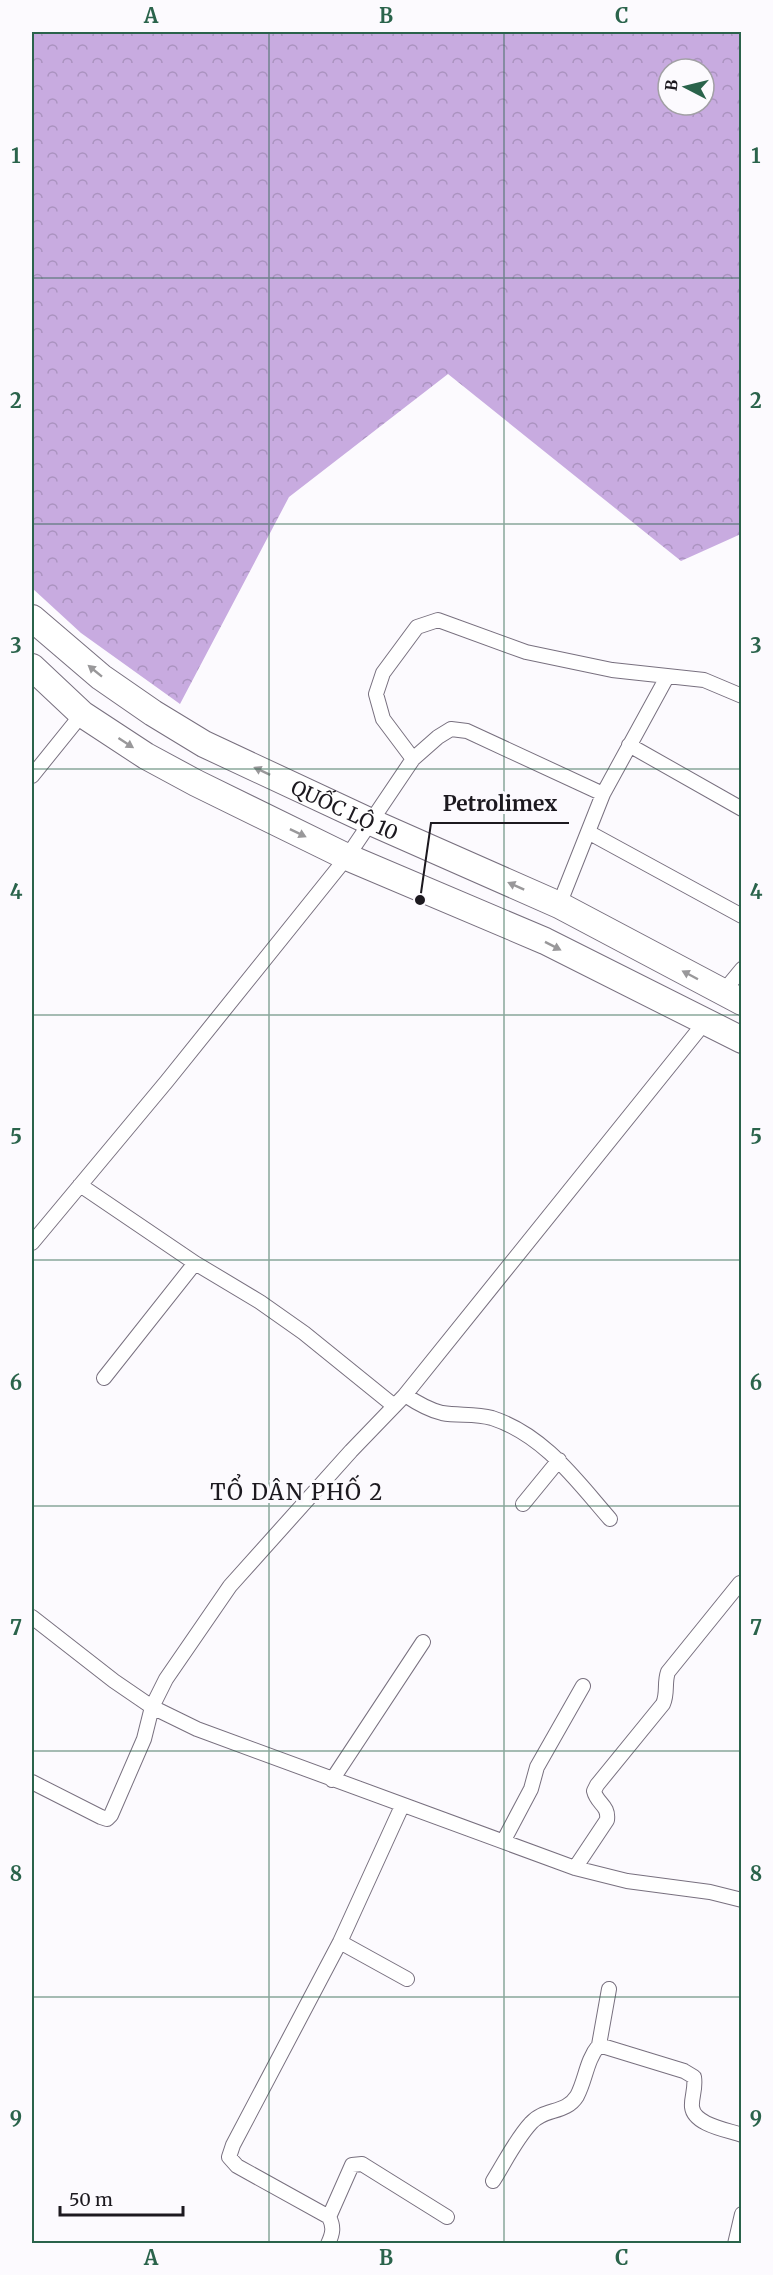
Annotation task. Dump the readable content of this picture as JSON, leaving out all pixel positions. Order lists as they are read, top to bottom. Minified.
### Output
{"streets":{"highway":["QUỐC LỘ 10"]},"districts":["TỔ DÂN PHỐ 2"],"places":["Petrolimex"],"scale_bar":"50 m","north":"left","grid":{"columns":["A","B","C"],"rows":["1","2","3","4","5","6","7","8","9"]}}
